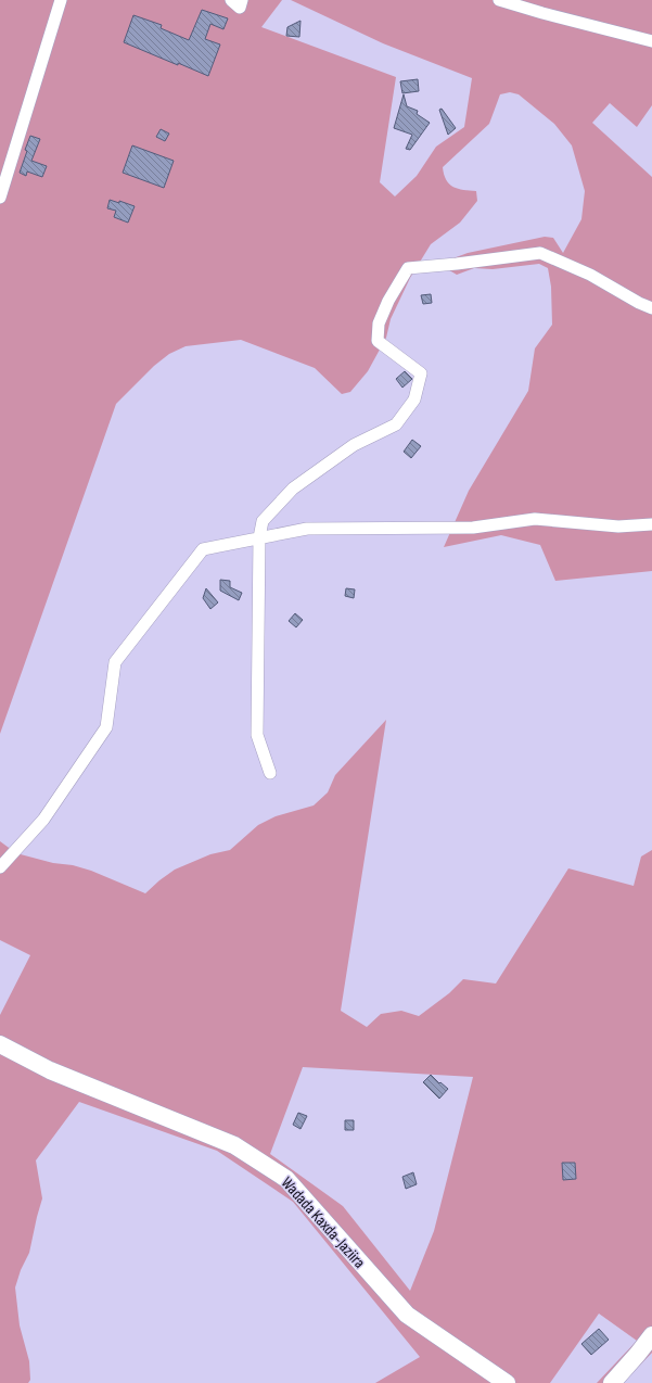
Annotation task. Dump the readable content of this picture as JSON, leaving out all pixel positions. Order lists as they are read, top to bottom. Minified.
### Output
{"streets":{"street":["Wadada Kaxda-Jaziira"]}}
